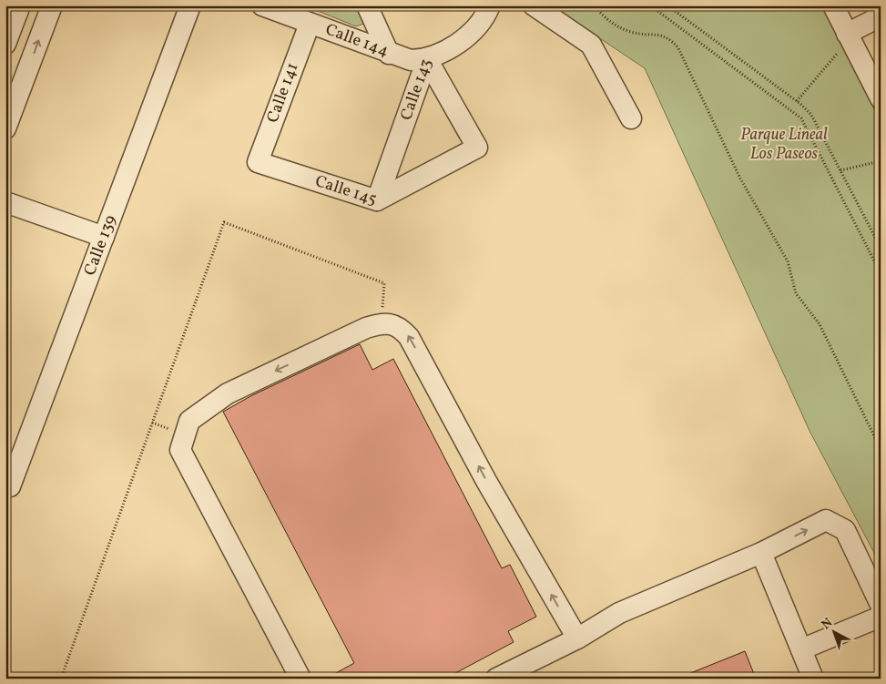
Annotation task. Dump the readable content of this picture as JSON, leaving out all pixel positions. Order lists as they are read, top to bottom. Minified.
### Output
{"streets":{"street":["Calle 144","Calle 143","Calle 141","Calle 145","Calle 139"]},"crossings":[["Calle 144","Calle 143"],["Calle 144","Calle 141"],["Calle 144","Calle 145"],["Calle 143","Calle 145"],["Calle 141","Calle 145"]],"parks":["Parque Lineal Los Paseos"],"north":"top left"}
